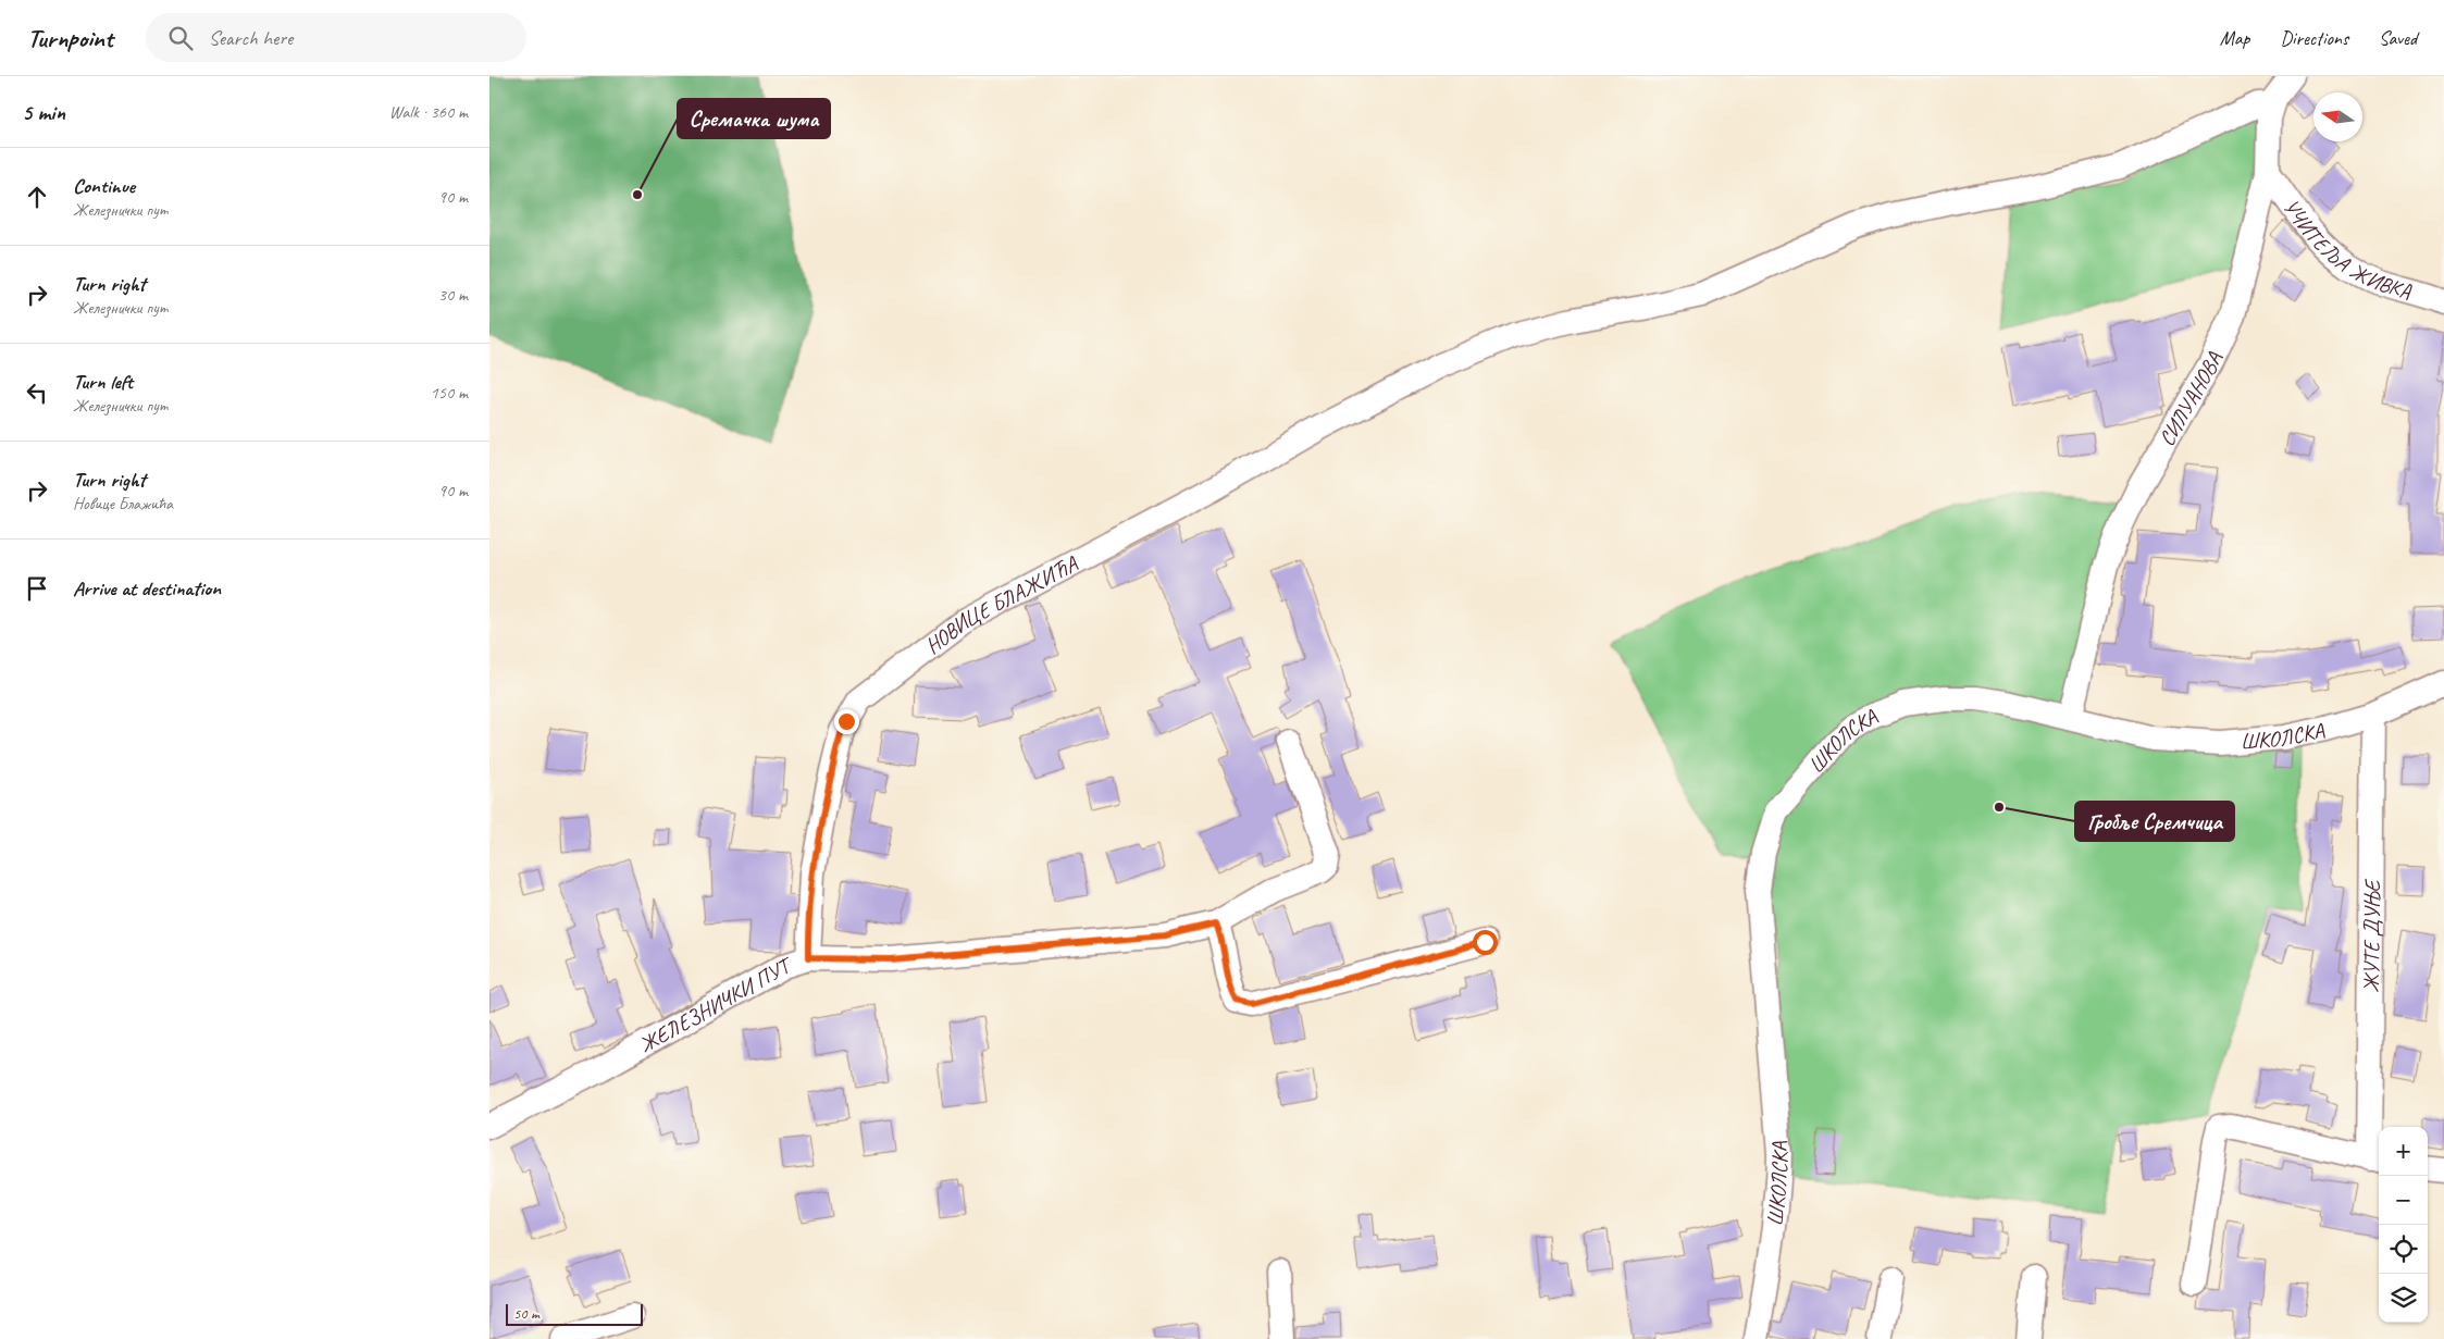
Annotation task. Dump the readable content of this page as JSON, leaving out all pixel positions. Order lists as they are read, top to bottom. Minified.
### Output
{"streets":{"street":["УЧИТЕЉА ЖИВКА","СИЛУАНОВА","НОВИЦЕ БЛАЖИЋА","ШКОЛСКА","ЖУТЕ ДУЊЕ","ЖЕЛЕЗНИЧКИ ПУТ"]},"crossings":[["УЧИТЕЉА ЖИВКА","СИЛУАНОВА"],["СИЛУАНОВА","НОВИЦЕ БЛАЖИЋА"],["СИЛУАНОВА","ШКОЛСКА"],["НОВИЦЕ БЛАЖИЋА","ЖЕЛЕЗНИЧКИ ПУТ"],["ШКОЛСКА","ЖУТЕ ДУЊЕ"]],"places":["Сремачка шума","Гробље Сремчица"],"scale_bar":"50 m","north":"left","page":{"header":"Turnpoint","search":"Search here","nav":["Map","Directions","Saved"],"heading":["5 min","Walk · 360 m"],"list":[["Continue","Железнички пут","90 m"],["Turn right","Железнички пут","30 m"],["Turn left","Железнички пут","150 m"],["Turn right","Новице Блажића","90 m"],"Arrive at destination"],"map_buttons":["+","−"],"scale":"50 m"}}
